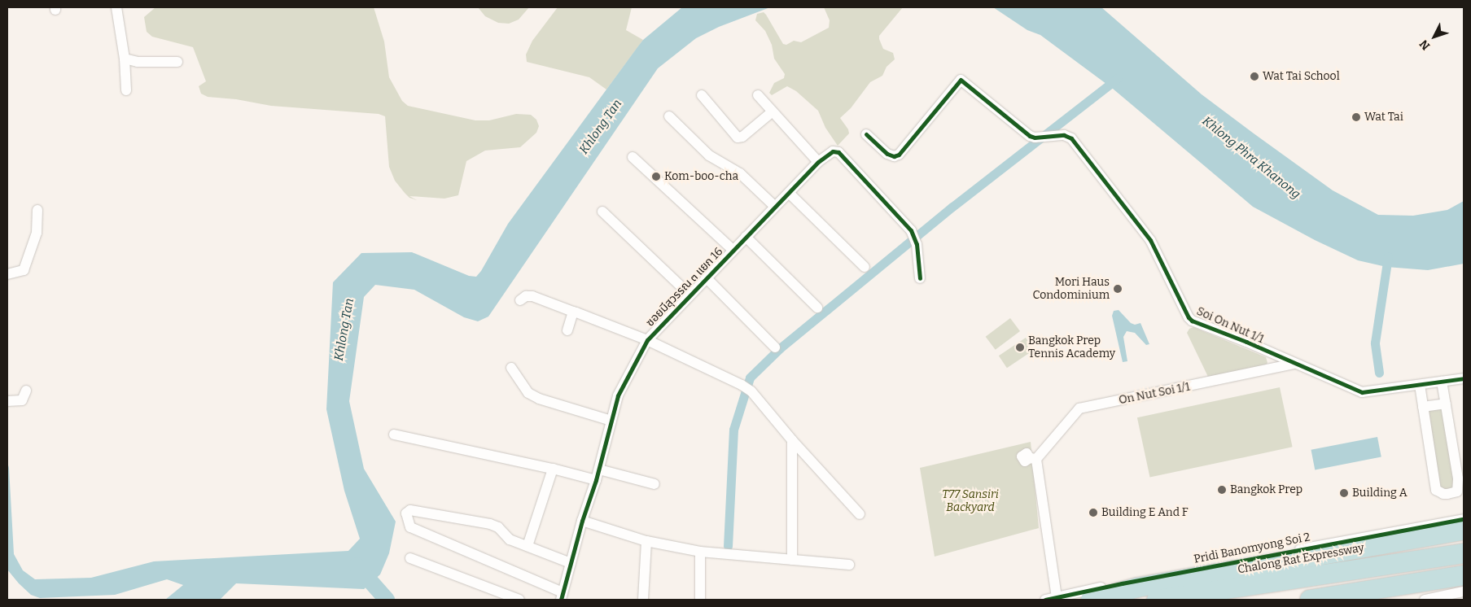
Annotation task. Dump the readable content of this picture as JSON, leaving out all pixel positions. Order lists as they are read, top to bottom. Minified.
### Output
{"streets":{"highway":["Chalong Rat Expressway"],"street":["ซอยมีสุวรรณ ๓ แยก 16","Soi On Nut 1/1","On Nut Soi 1/1","Pridi Banomyong Soi 2"]},"crossings":[["Soi On Nut 1/1","On Nut Soi 1/1"],["On Nut Soi 1/1","Pridi Banomyong Soi 2"]],"water":["Khlong Tan","Khlong Phra Khanong"],"parks":["T77 Sansiri Backyard"],"places":["Wat Tai School","Wat Tai","Kom-boo-cha","Mori Haus Condominium","Bangkok Prep Tennis Academy","Bangkok Prep","Building A","Building E And F"],"north":"bottom left"}
